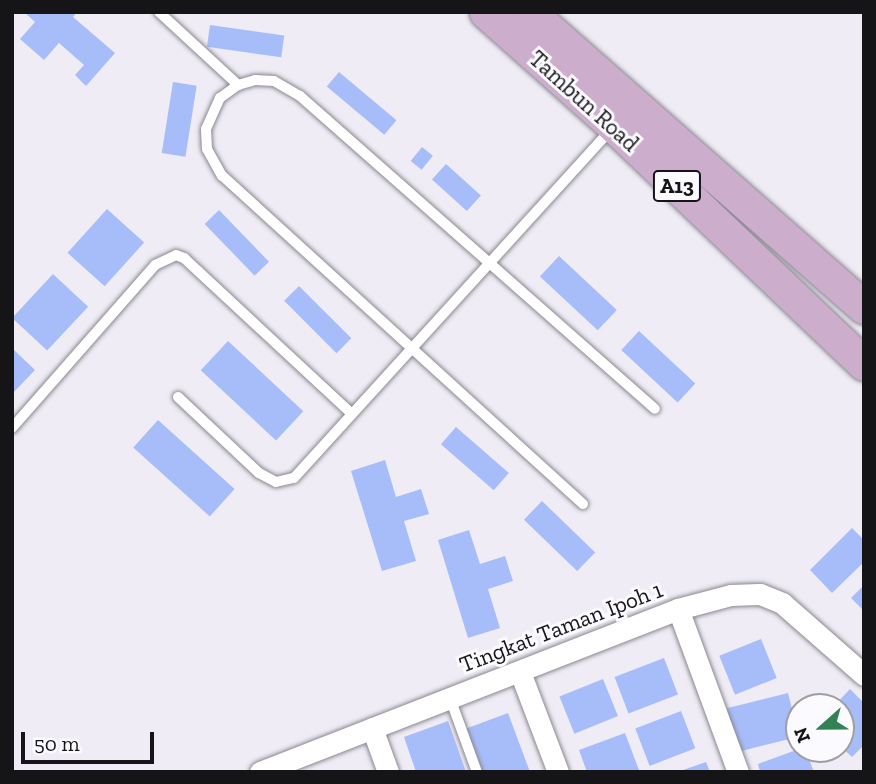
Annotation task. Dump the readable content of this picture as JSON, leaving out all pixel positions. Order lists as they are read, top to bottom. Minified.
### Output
{"streets":{"main road":["Tambun Road","A13"],"street":["Tingkat Taman Ipoh 1"]},"scale_bar":"50 m","north":"left"}
